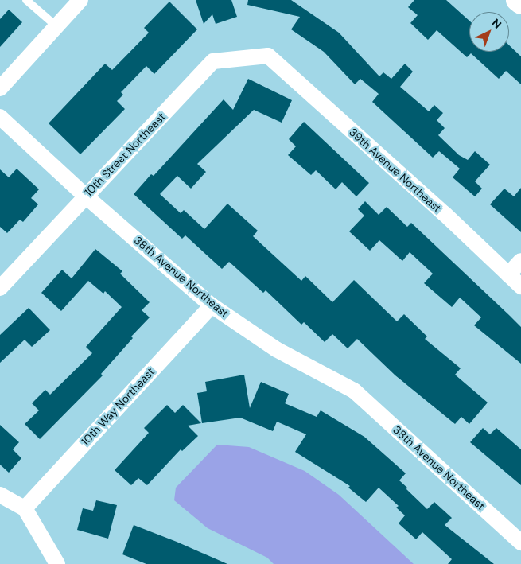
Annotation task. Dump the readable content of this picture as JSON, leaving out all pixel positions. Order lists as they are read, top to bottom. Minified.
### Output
{"streets":{"street":["10th Street Northeast","39th Avenue Northeast","38th Avenue Northeast","10th Way Northeast"]},"crossings":[["10th Street Northeast","39th Avenue Northeast"],["10th Street Northeast","38th Avenue Northeast"],["38th Avenue Northeast","10th Way Northeast"]],"north":"top right"}
